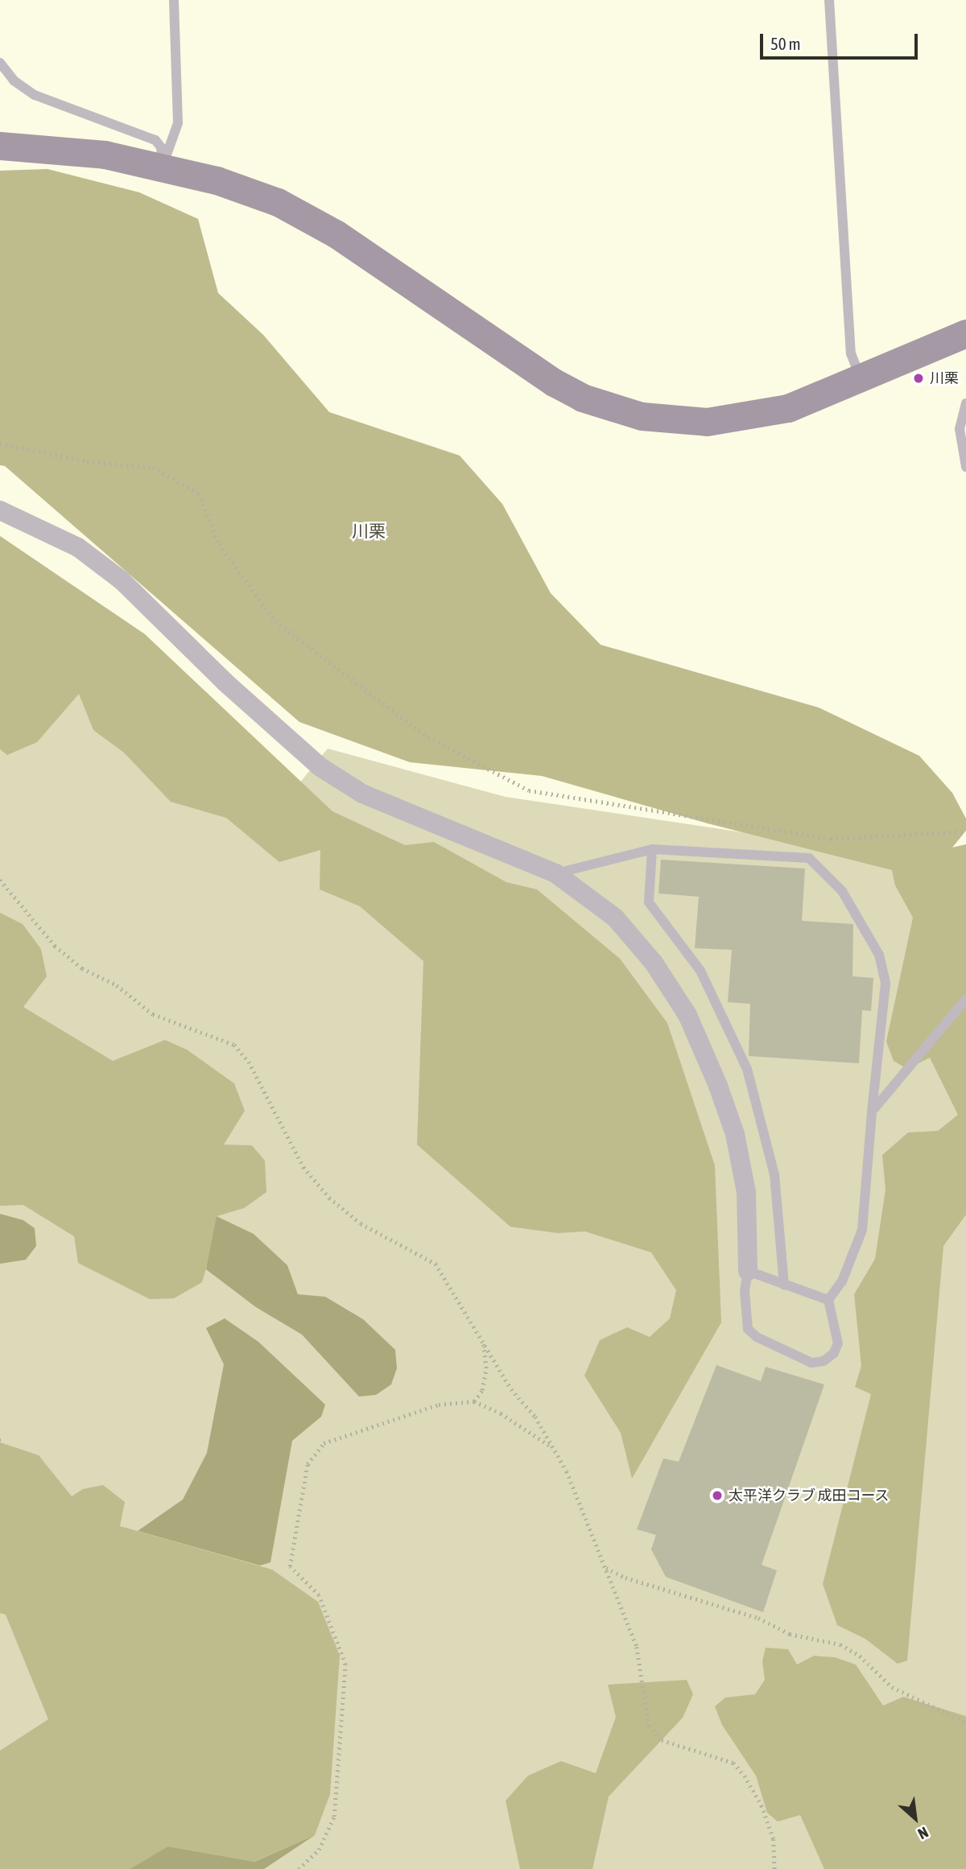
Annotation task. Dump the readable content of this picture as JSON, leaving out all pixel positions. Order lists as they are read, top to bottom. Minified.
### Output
{"districts":["川栗"],"places":["川栗","太平洋クラブ 成田コース"],"scale_bar":"50 m","north":"bottom right"}
